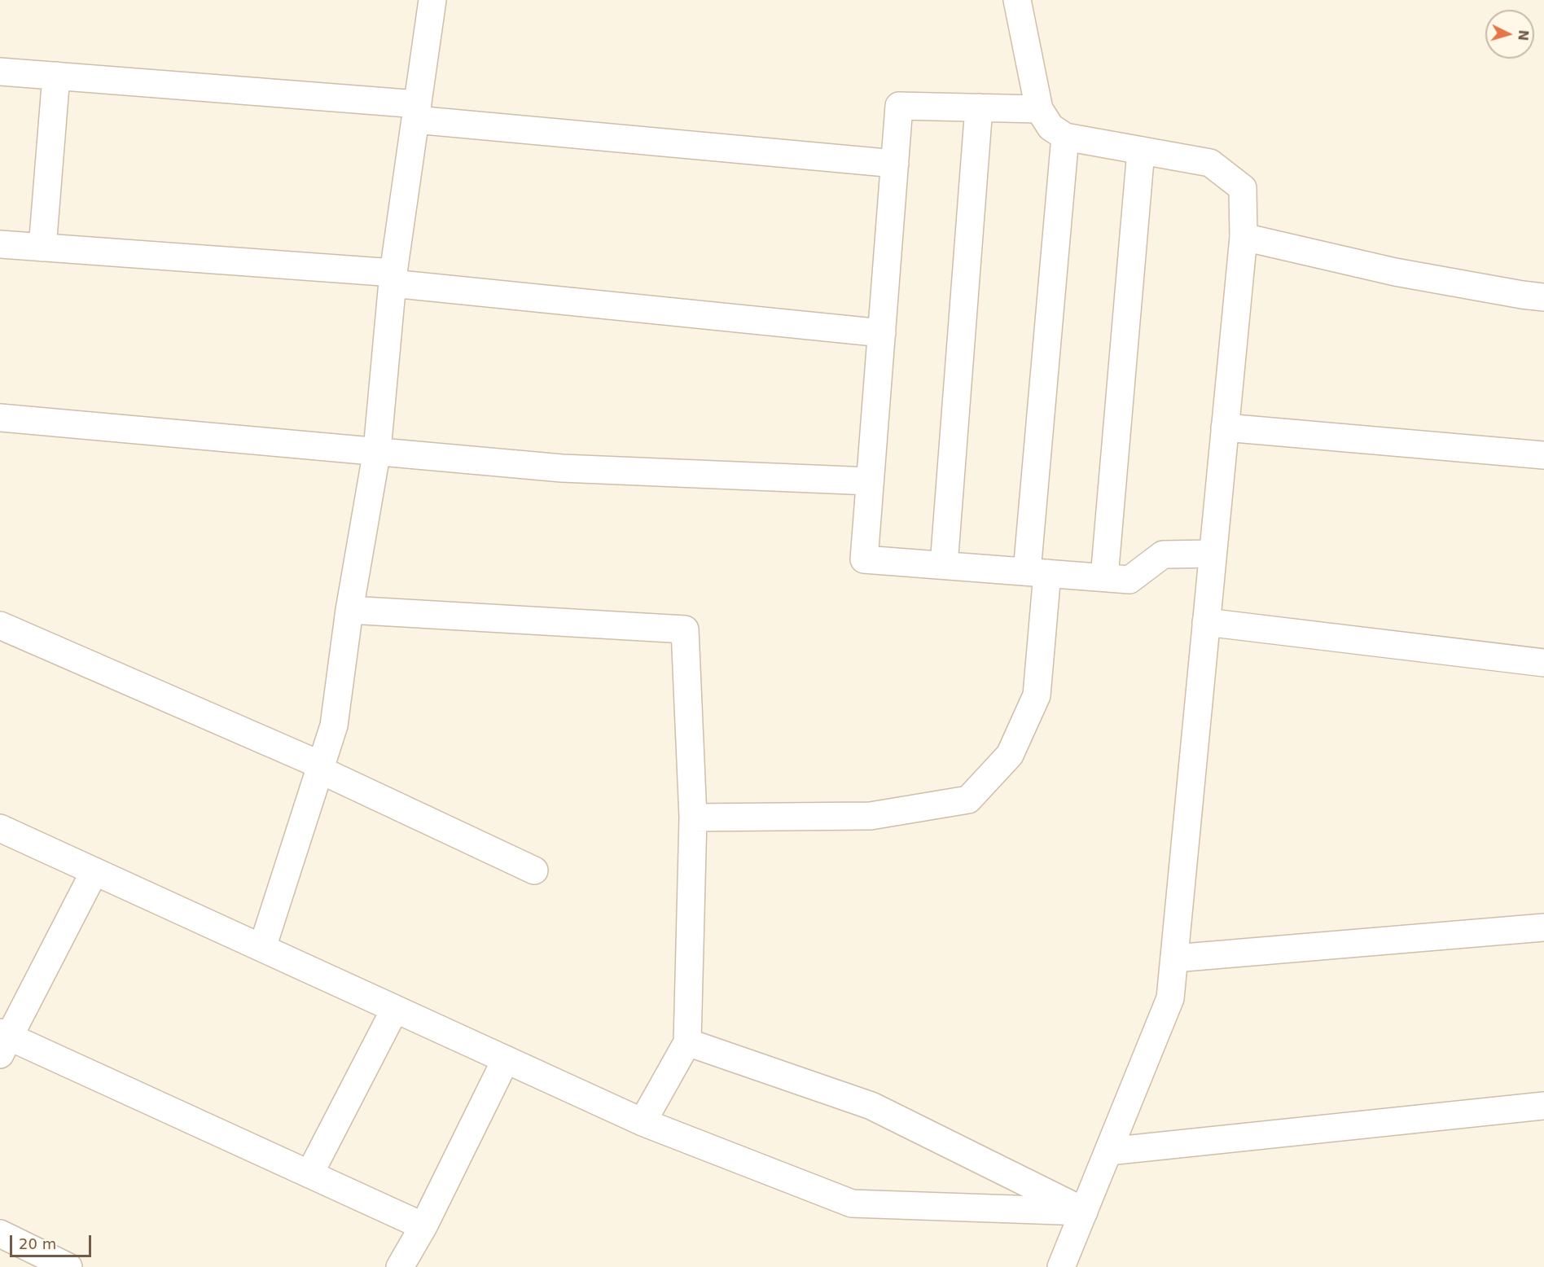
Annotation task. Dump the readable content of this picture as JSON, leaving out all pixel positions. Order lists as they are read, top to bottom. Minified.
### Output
{"scale_bar":"20 m","north":"right"}
